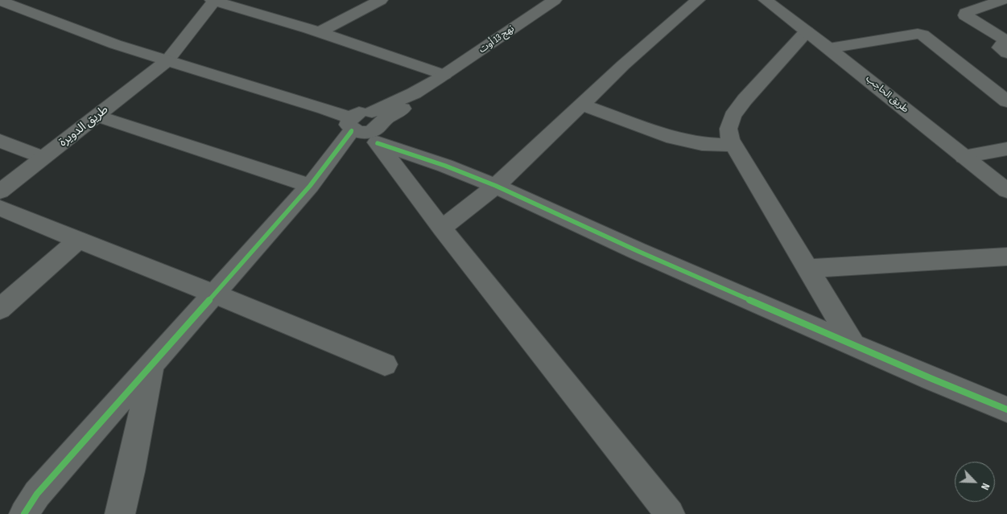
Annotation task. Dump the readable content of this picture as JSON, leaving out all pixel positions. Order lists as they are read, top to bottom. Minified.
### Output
{"streets":{"street":["نهج 13 أوت","طريق الحاجب","طريق الدويرة"]},"north":"bottom right"}
